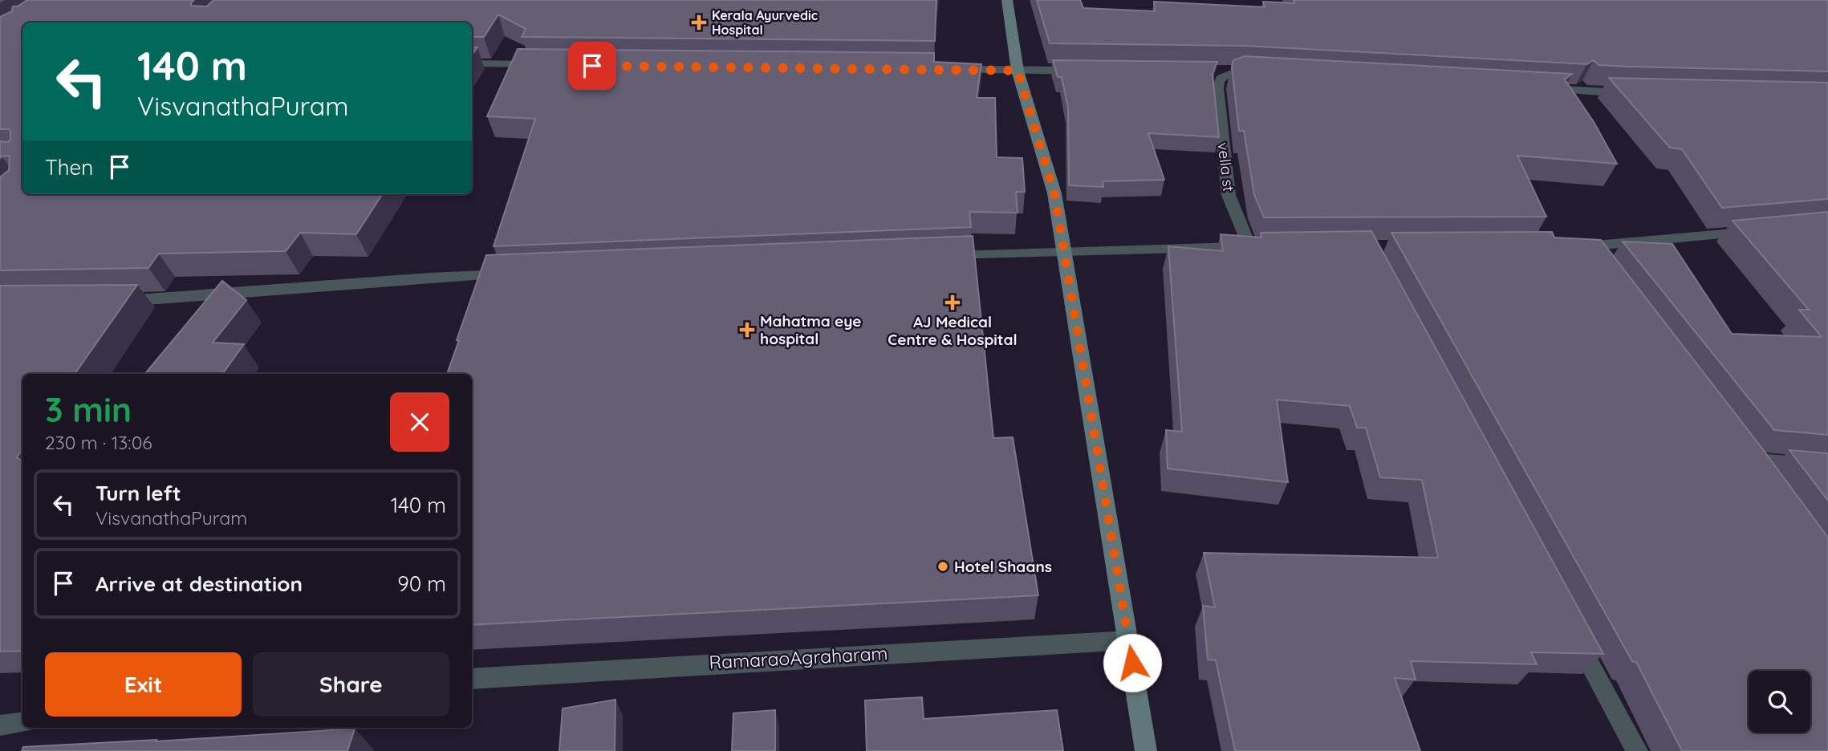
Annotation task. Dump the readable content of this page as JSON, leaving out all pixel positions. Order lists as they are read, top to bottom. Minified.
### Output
{"streets":{"street":["vella st","RamaraoAgraharam"]},"places":{"health":["Kerala Ayurvedic Hospital","AJ Medical Centre & Hospital","Mahatma eye hospital"],"other":["Hotel Shaans"]},"page":{"turn":["140 m","VisvanathaPuram"],"then":"Then","heading":["3 min","230 m · 13:06"],"list":[{"name":"Turn left","note":"VisvanathaPuram","value":"140 m"},{"name":"Arrive at destination","value":"90 m"}],"buttons":["Exit","Share"]}}
